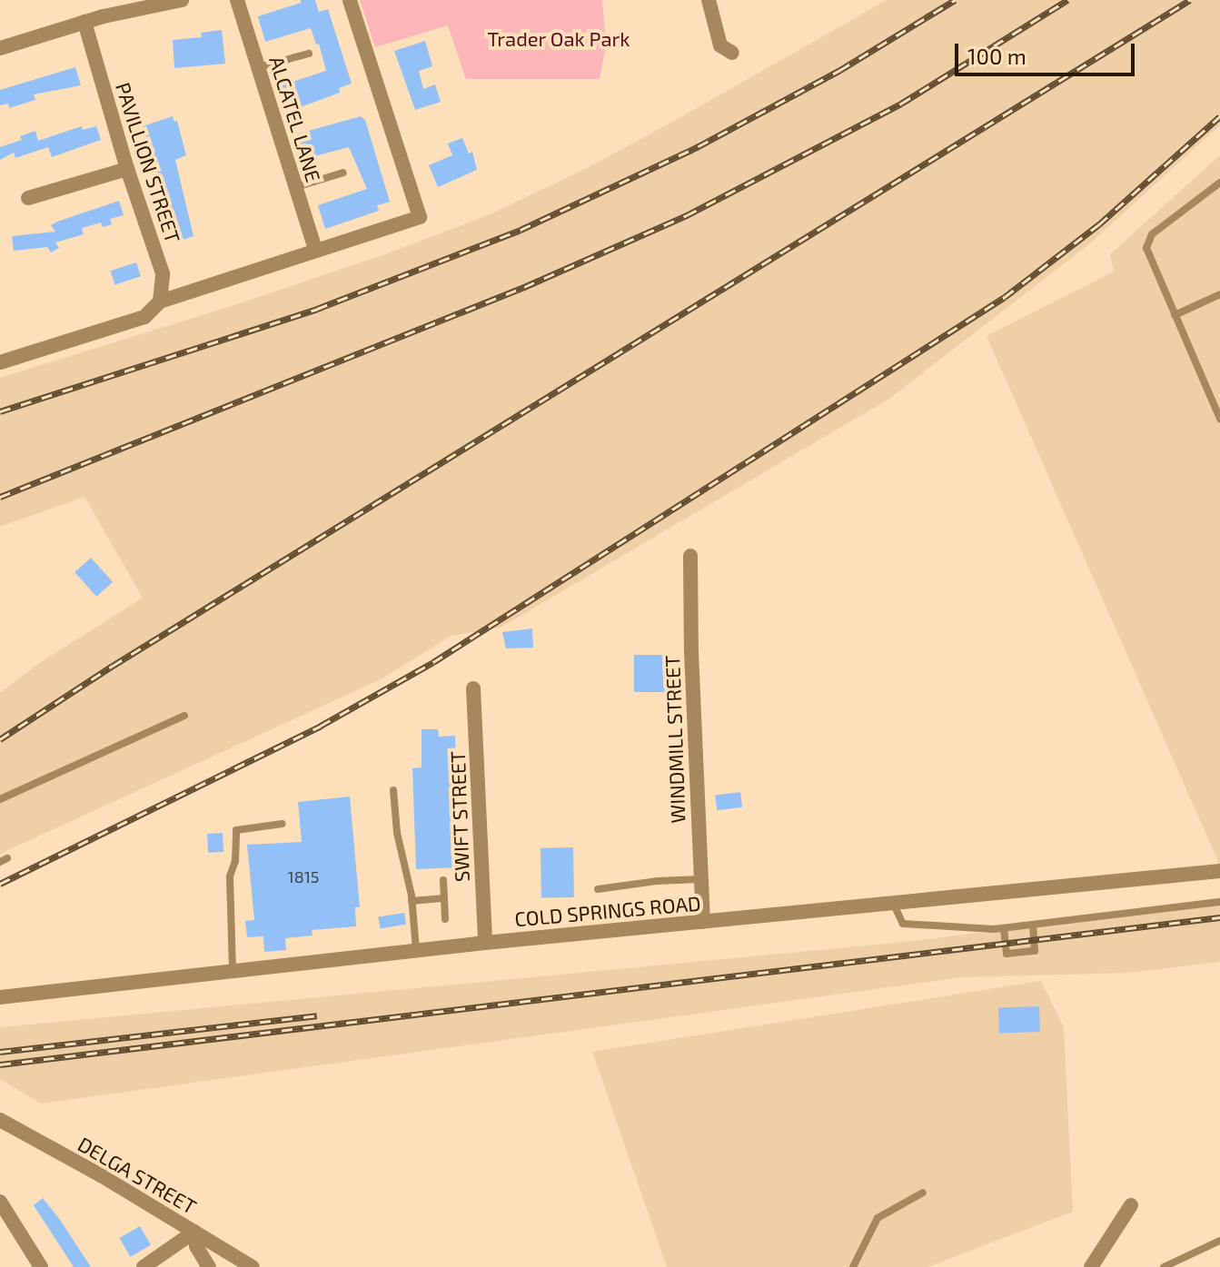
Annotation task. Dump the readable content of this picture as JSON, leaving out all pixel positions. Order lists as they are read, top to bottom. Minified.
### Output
{"streets":{"street":["ALCATEL LANE","PAVILLION STREET","WINDMILL STREET","SWIFT STREET","COLD SPRINGS ROAD","DELGA STREET"]},"crossings":[["WINDMILL STREET","COLD SPRINGS ROAD"],["SWIFT STREET","COLD SPRINGS ROAD"]],"parks":["Trader Oak Park"],"house_numbers":["1815"],"scale_bar":"100 m"}
